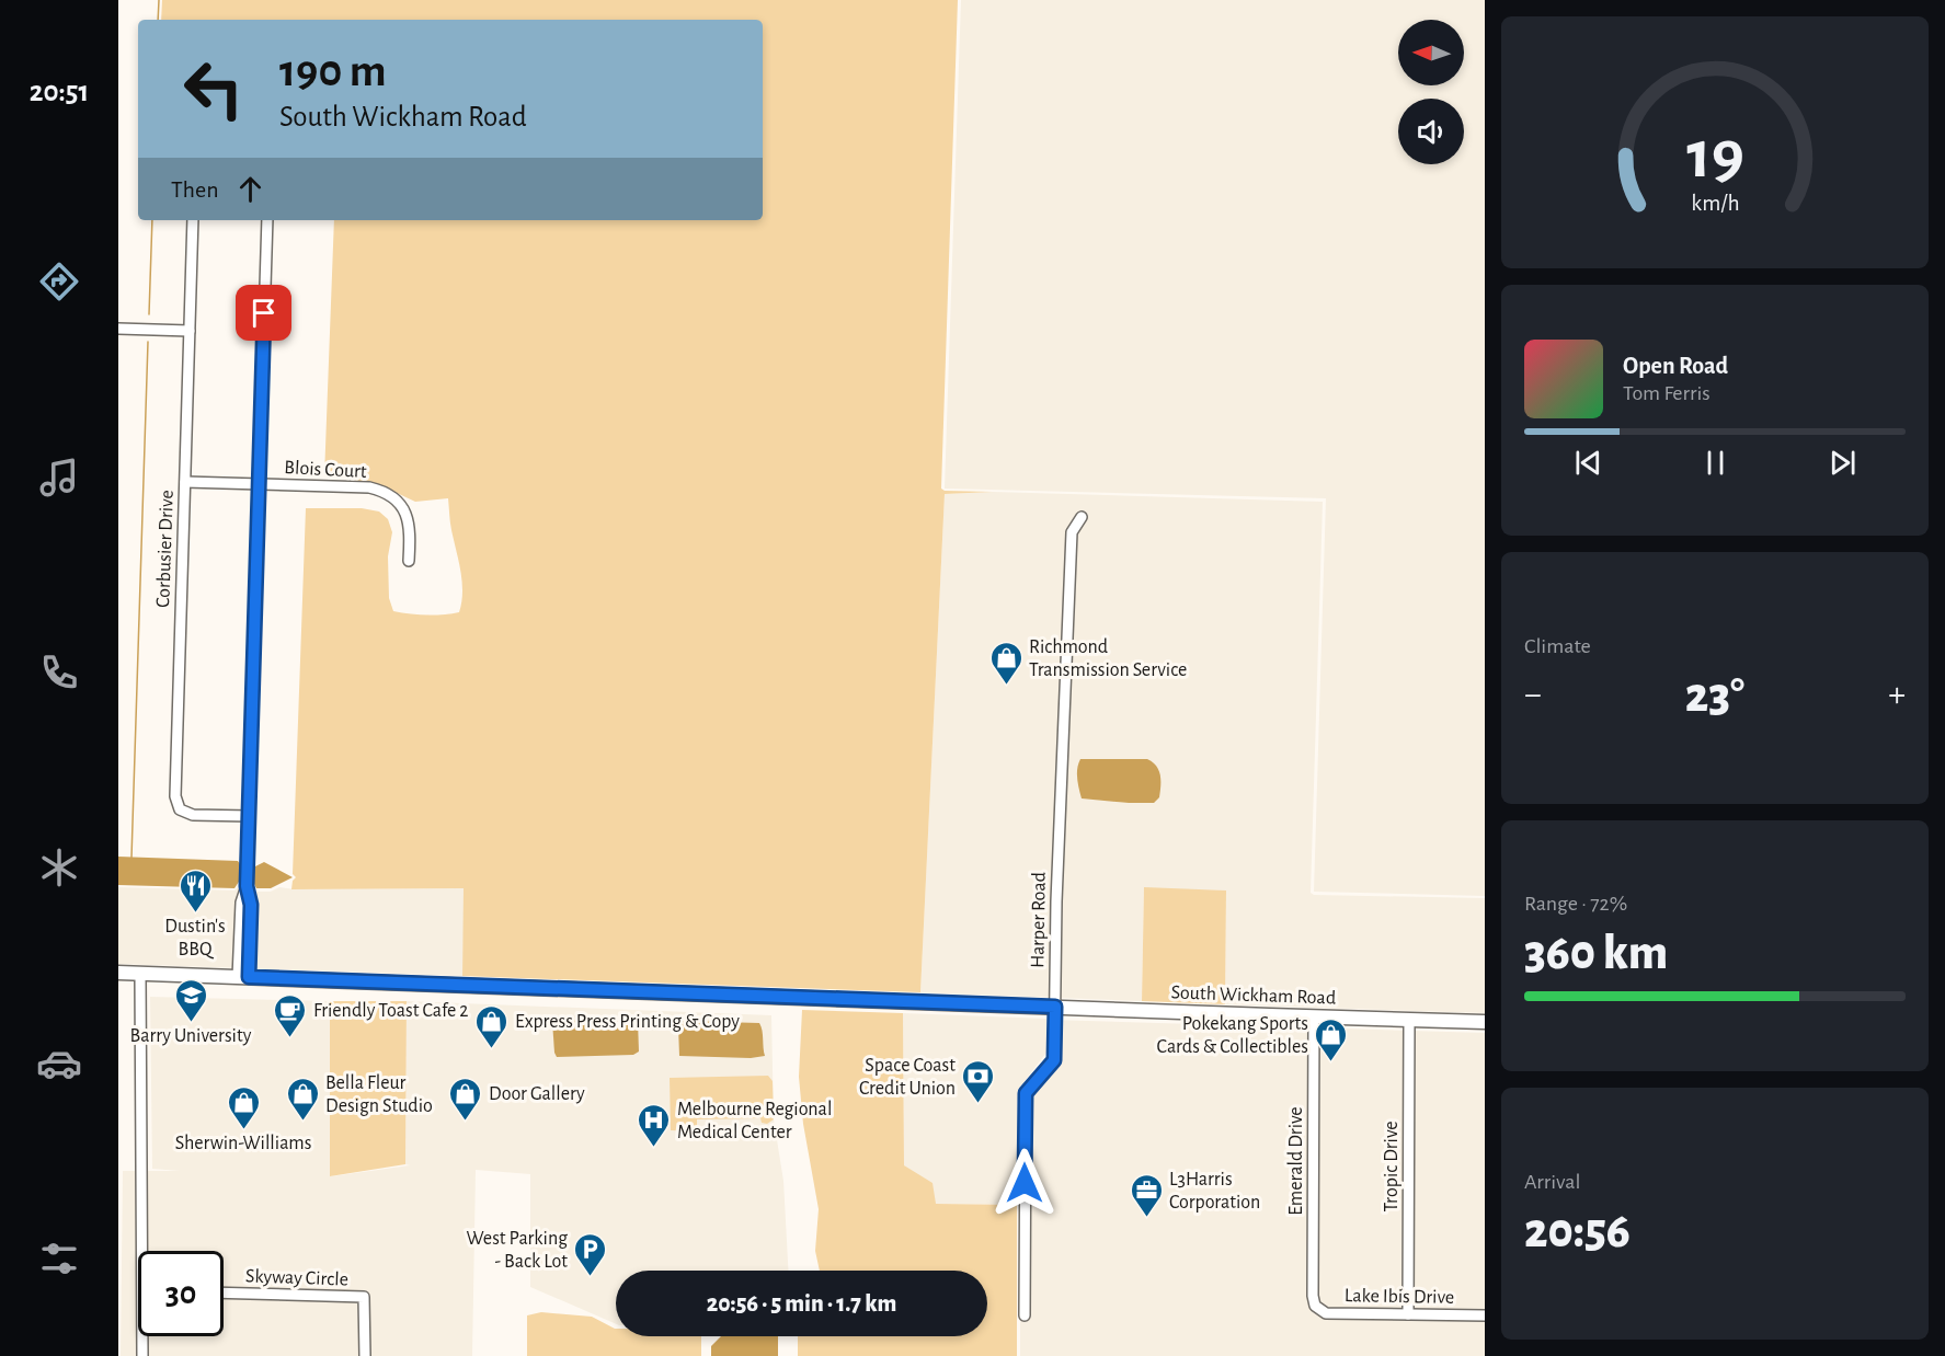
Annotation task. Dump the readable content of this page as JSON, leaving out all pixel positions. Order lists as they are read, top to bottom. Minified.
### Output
{"streets":{"main road":["South Wickham Road"],"street":["Blois Court","Corbusier Drive","Harper Road","Emerald Drive","Tropic Drive","Skyway Circle","Lake Ibis Drive"]},"crossings":[["Blois Court","Corbusier Drive"],["Harper Road","South Wickham Road"],["South Wickham Road","Emerald Drive"],["South Wickham Road","Tropic Drive"],["Emerald Drive","Lake Ibis Drive"],["Tropic Drive","Lake Ibis Drive"]],"places":{"shop":["Richmond Transmission Service","Express Press Printing & Copy","Pokekang Sports Cards & Collectibles","Bella Fleur Design Studio","Door Gallery","Sherwin-Williams"],"restaurant":["Dustin's BBQ"],"school or university":["Barry University"],"cafe":["Friendly Toast Cafe 2"],"bank":["Space Coast Credit Union"],"hospital":["Melbourne Regional Medical Center"],"office":["L3Harris Corporation"],"parking":["West Parking - Back Lot"]},"north":"left","page":{"tabs":"20:51","turn":["190 m","South Wickham Road"],"then":"Then","song":["Open Road","Tom Ferris"],"tile":["Climate",["Range · 72%","360 km"],["Arrival","20:56"]],"heat":["−","23°","+"],"limit":"30","trip":"20:56 · 5 min · 1.7 km","gauge":["19","km/h"]}}
